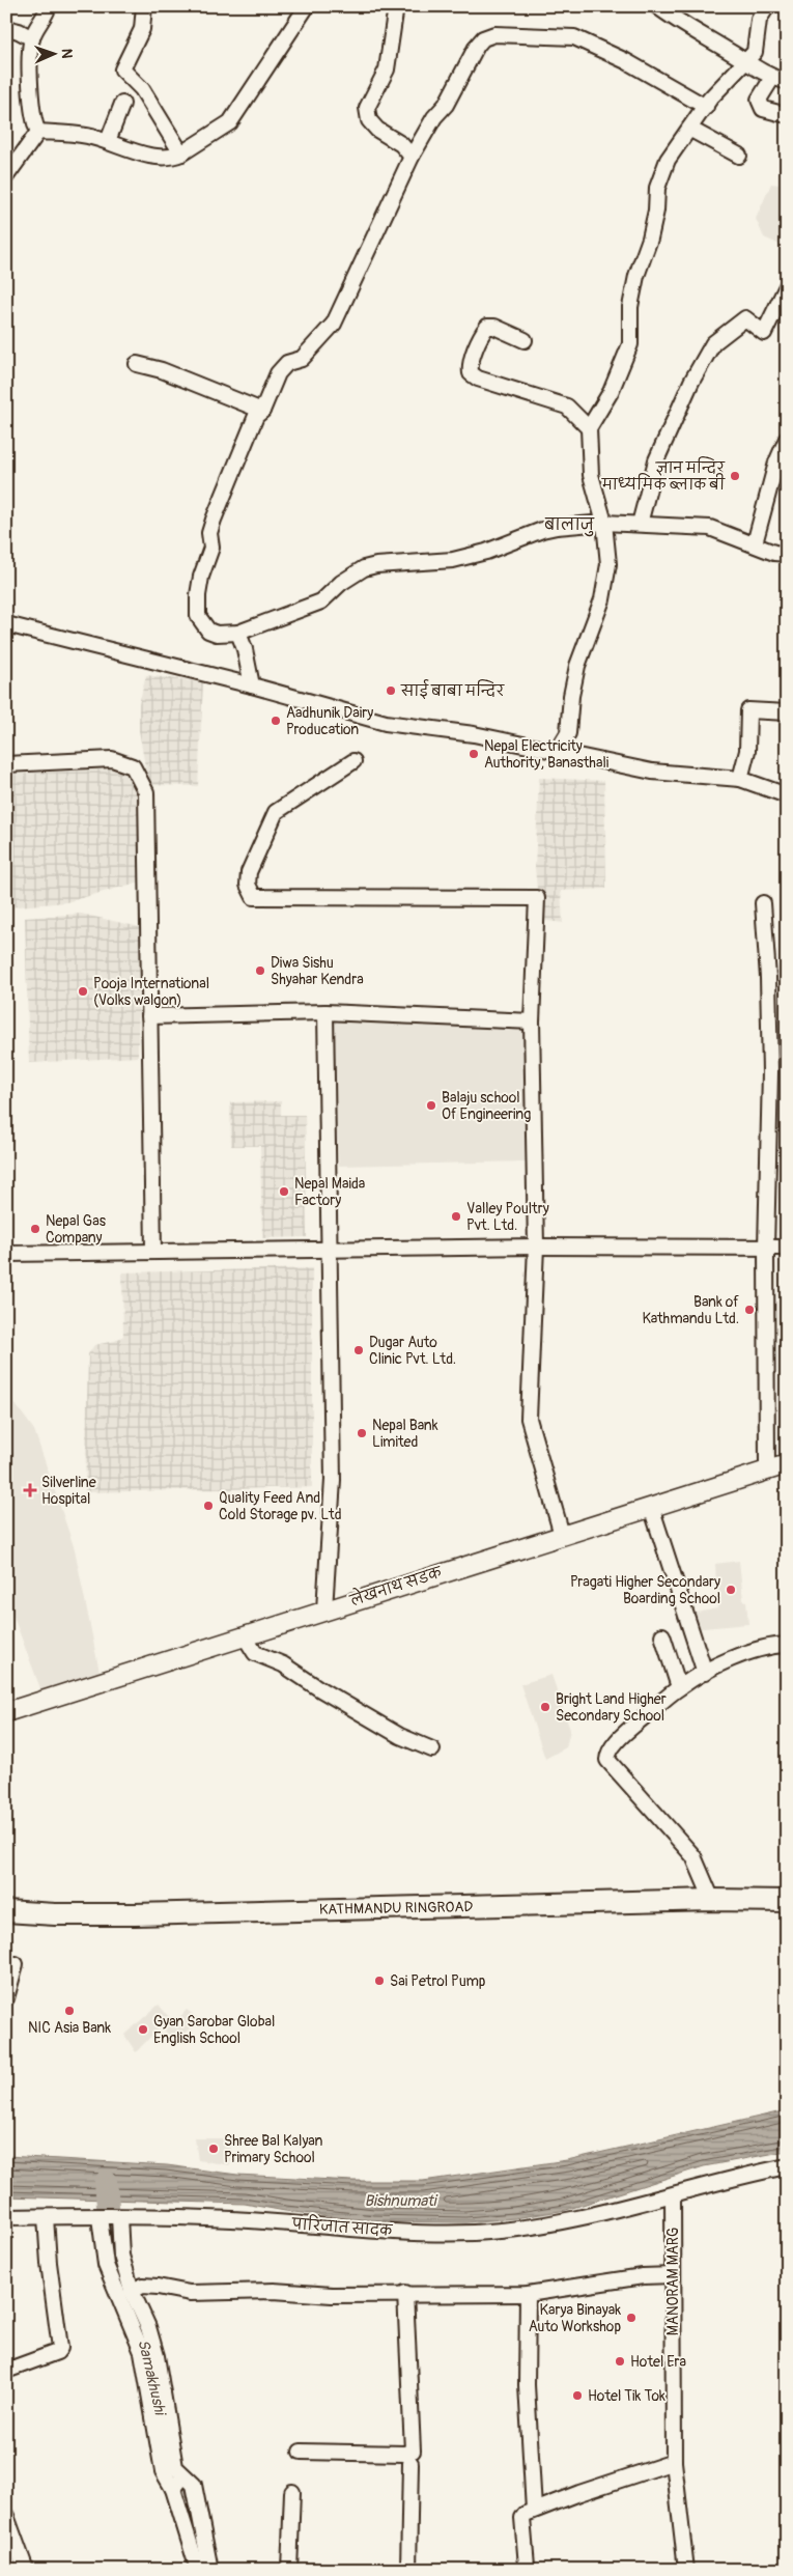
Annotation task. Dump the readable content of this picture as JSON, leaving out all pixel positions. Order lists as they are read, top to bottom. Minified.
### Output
{"streets":{"highway":["KATHMANDU RINGROAD"],"main road":["लेखनाथ सडक"],"street":["पारिजात सादक","MANORAM MARG"]},"crossings":[["पारिजात सादक","MANORAM MARG"]],"districts":["बालाजु"],"water":["Bishnumati","Samakhushi"],"places":{"other":["ज्ञान मन्दिर माध्यमिक ब्लाक बी","साई बाबा मन्दिर","Aadhunik Dairy Producation","Nepal Electricity Authority, Banasthali","Diwa Sishu Shyahar Kendra","Pooja International (Volks walgon)","Balaju school Of Engineering","Nepal Maida Factory","Valley Poultry Pvt. Ltd.","Nepal Gas Company","Bank of Kathmandu Ltd.","Dugar Auto Clinic Pvt. Ltd.","Nepal Bank Limited","Quality Feed And Cold Storage pv. Ltd","Pragati Higher Secondary Boarding School","Bright Land Higher Secondary School","Sai Petrol Pump","NIC Asia Bank","Gyan Sarobar Global English School","Shree Bal Kalyan Primary School","Karya Binayak Auto Workshop","Hotel Era","Hotel Tik Tok"],"health":["Silverline Hospital"]},"north":"right"}
